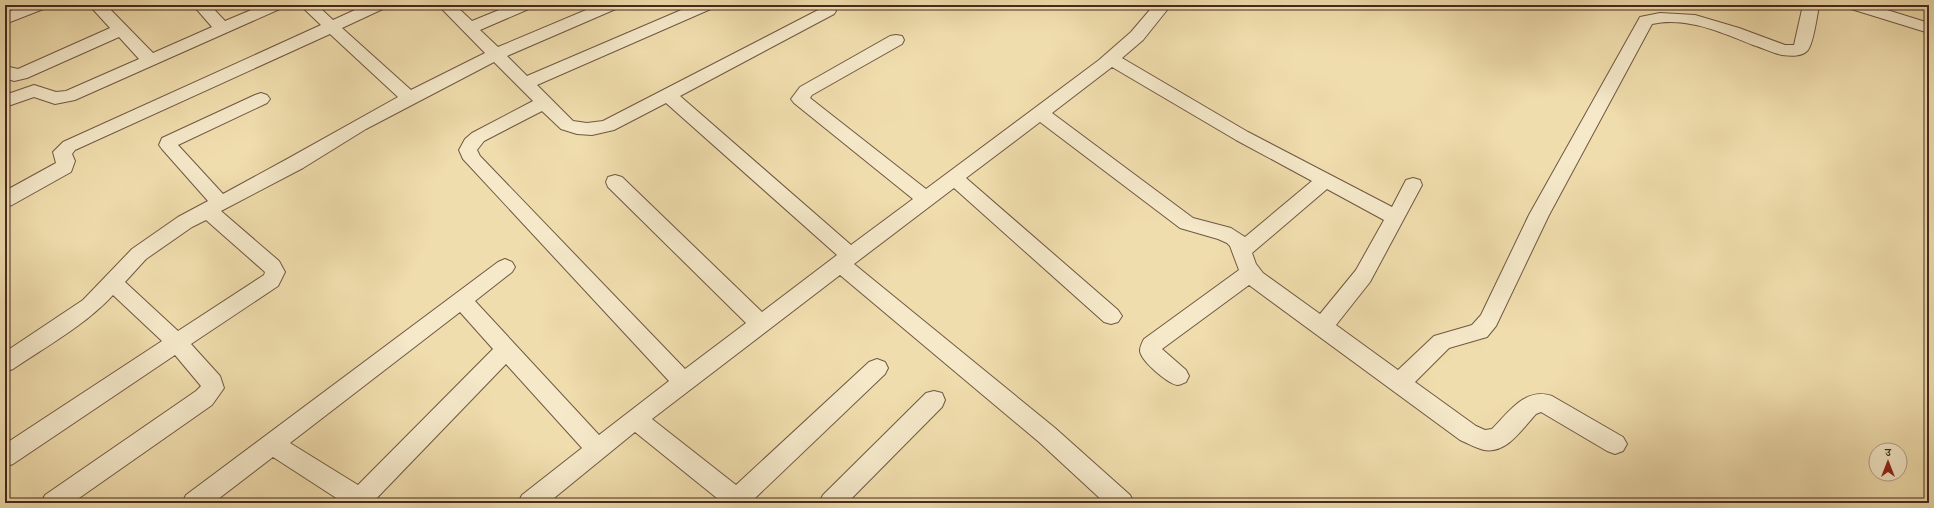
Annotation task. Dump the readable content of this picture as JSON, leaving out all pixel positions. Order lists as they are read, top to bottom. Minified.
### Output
{"north":"top"}
